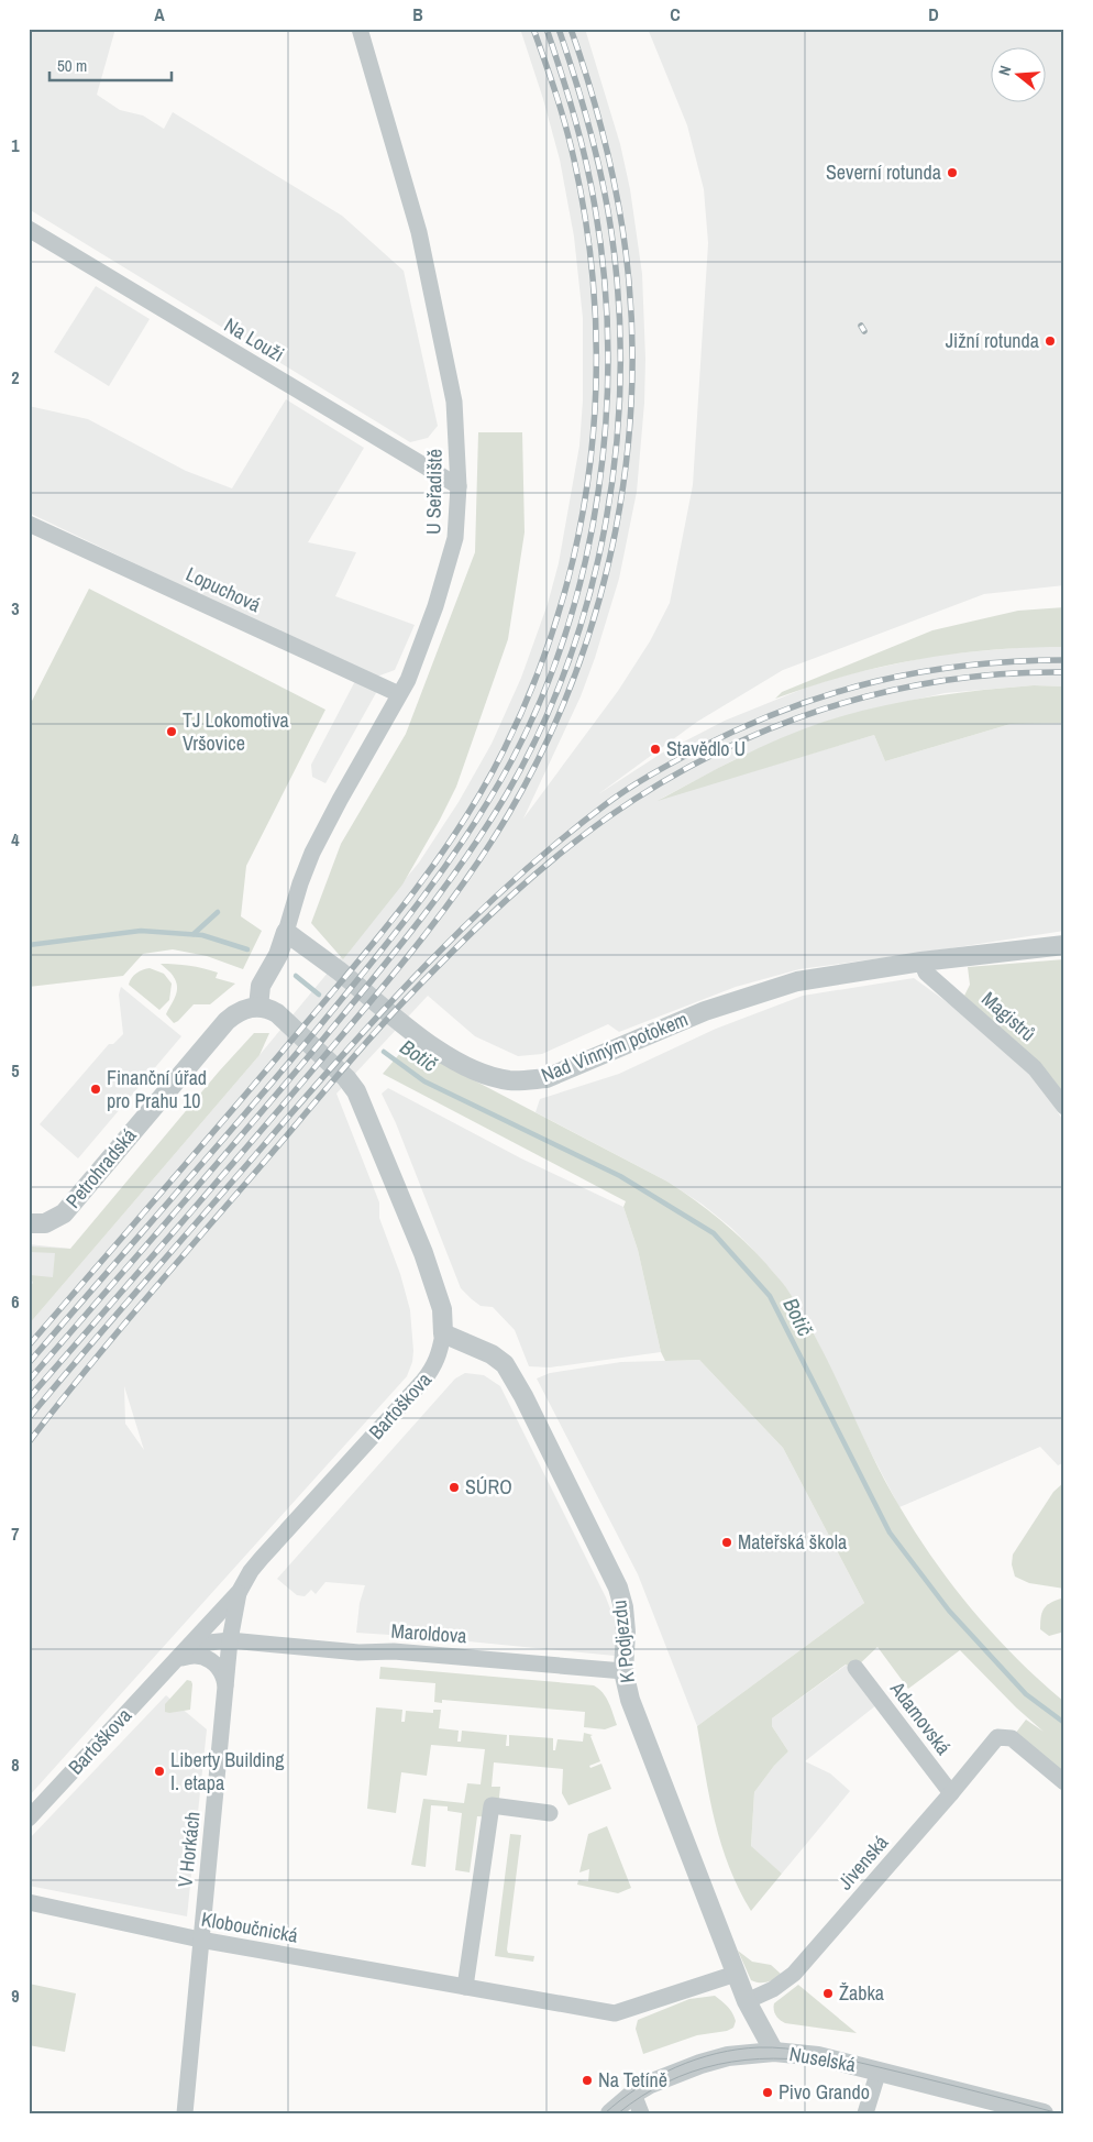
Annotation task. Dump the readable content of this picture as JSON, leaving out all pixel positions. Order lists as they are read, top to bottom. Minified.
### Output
{"streets":{"street":["Na Louži","U Seřadiště","Lopuchová","Magistrů","Nad Vinným potokem","Petrohradská","Bartoškova","Maroldova","K Podjezdu","Adamovská","V Horkách","Jivenská","Kloboučnická","Nuselská"]},"crossings":[["Na Louži","U Seřadiště"],["U Seřadiště","Lopuchová"],["U Seřadiště","Nad Vinným potokem"],["Magistrů","Nad Vinným potokem"],["Petrohradská","Bartoškova"],["Bartoškova","Maroldova"],["Bartoškova","K Podjezdu"],["Bartoškova","V Horkách"],["Maroldova","K Podjezdu"],["Maroldova","V Horkách"],["K Podjezdu","Jivenská"],["K Podjezdu","Kloboučnická"],["K Podjezdu","Nuselská"],["Adamovská","Jivenská"],["V Horkách","Kloboučnická"]],"water":["Botič"],"places":["Severní rotunda","Jižní rotunda","TJ Lokomotiva Vršovice","Stavědlo U","Finanční úřad pro Prahu 10","SÚRO","Mateřská škola","Liberty Building I. etapa","Žabka","Na Tetíně","Pivo Grando"],"scale_bar":"50 m","north":"left","grid":{"columns":["A","B","C","D"],"rows":["1","2","3","4","5","6","7","8","9"]}}
